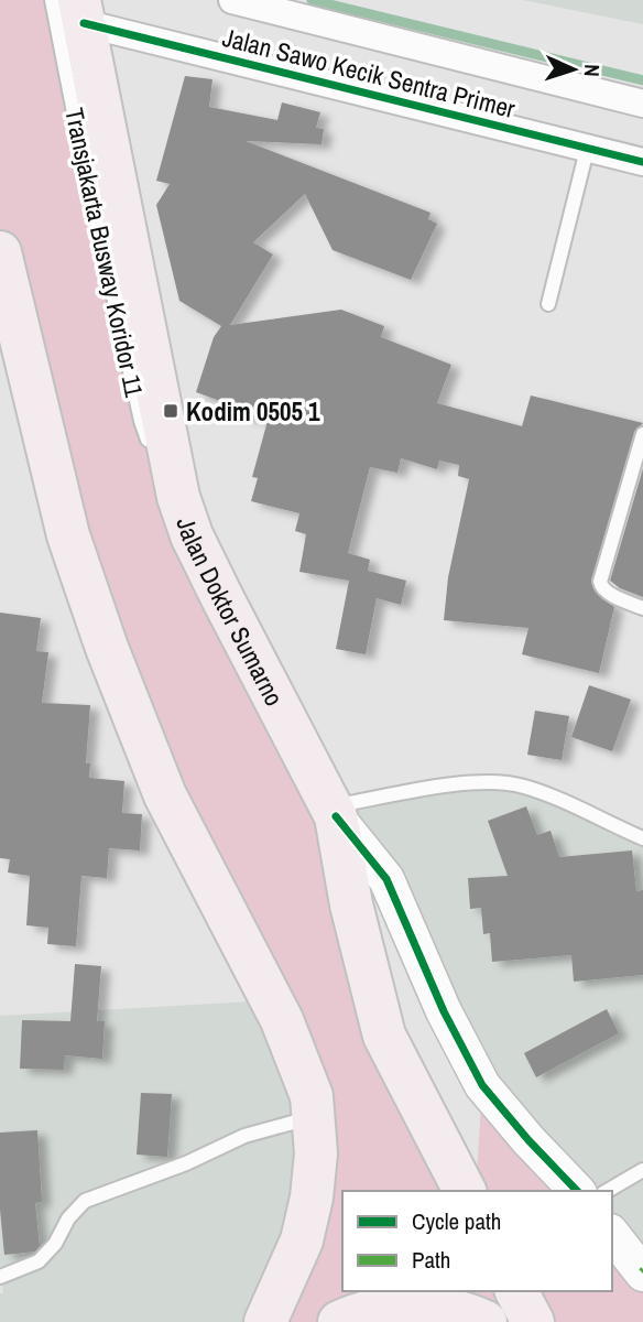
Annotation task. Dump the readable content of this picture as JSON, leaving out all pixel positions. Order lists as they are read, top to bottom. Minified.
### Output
{"streets":{"main road":["Jalan Doktor Sumarno"],"street":["Jalan Sawo Kecik Sentra Primer"]},"crossings":[["Jalan Sawo Kecik Sentra Primer","Jalan Doktor Sumarno"]],"places":{"transit":["Kodim 0505 1"]},"legend":["Cycle path","Path"],"north":"right"}
